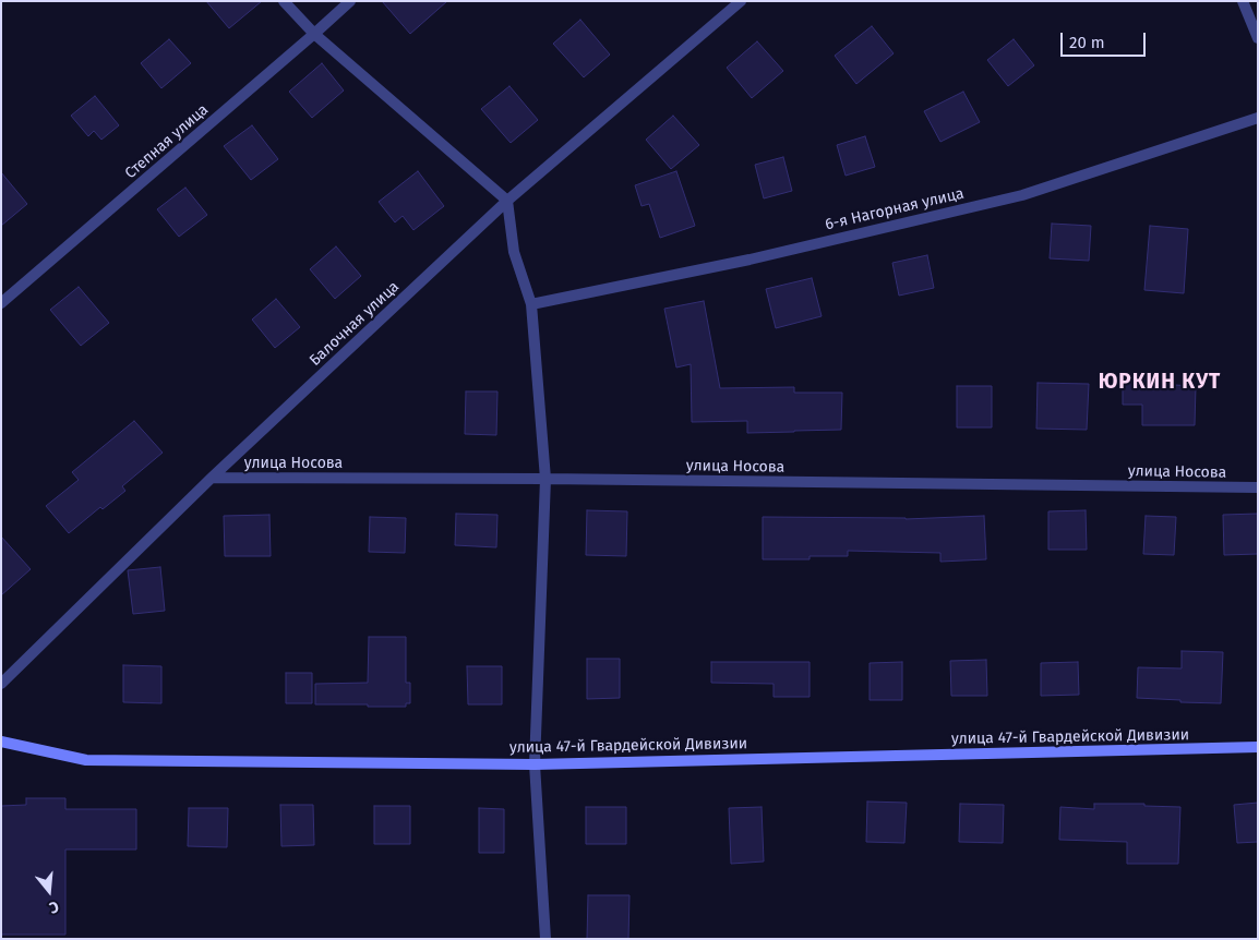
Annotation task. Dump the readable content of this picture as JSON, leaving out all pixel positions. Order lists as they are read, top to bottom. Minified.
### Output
{"streets":{"main road":["улица 47-й Гвардейской Дивизии"],"street":["Степная улица","6-я Нагорная улица","Балочная улица","улица Носова"]},"crossings":[["Балочная улица","улица Носова"]],"districts":["ЮРКИН КУТ"],"scale_bar":"20 m","north":"bottom"}
